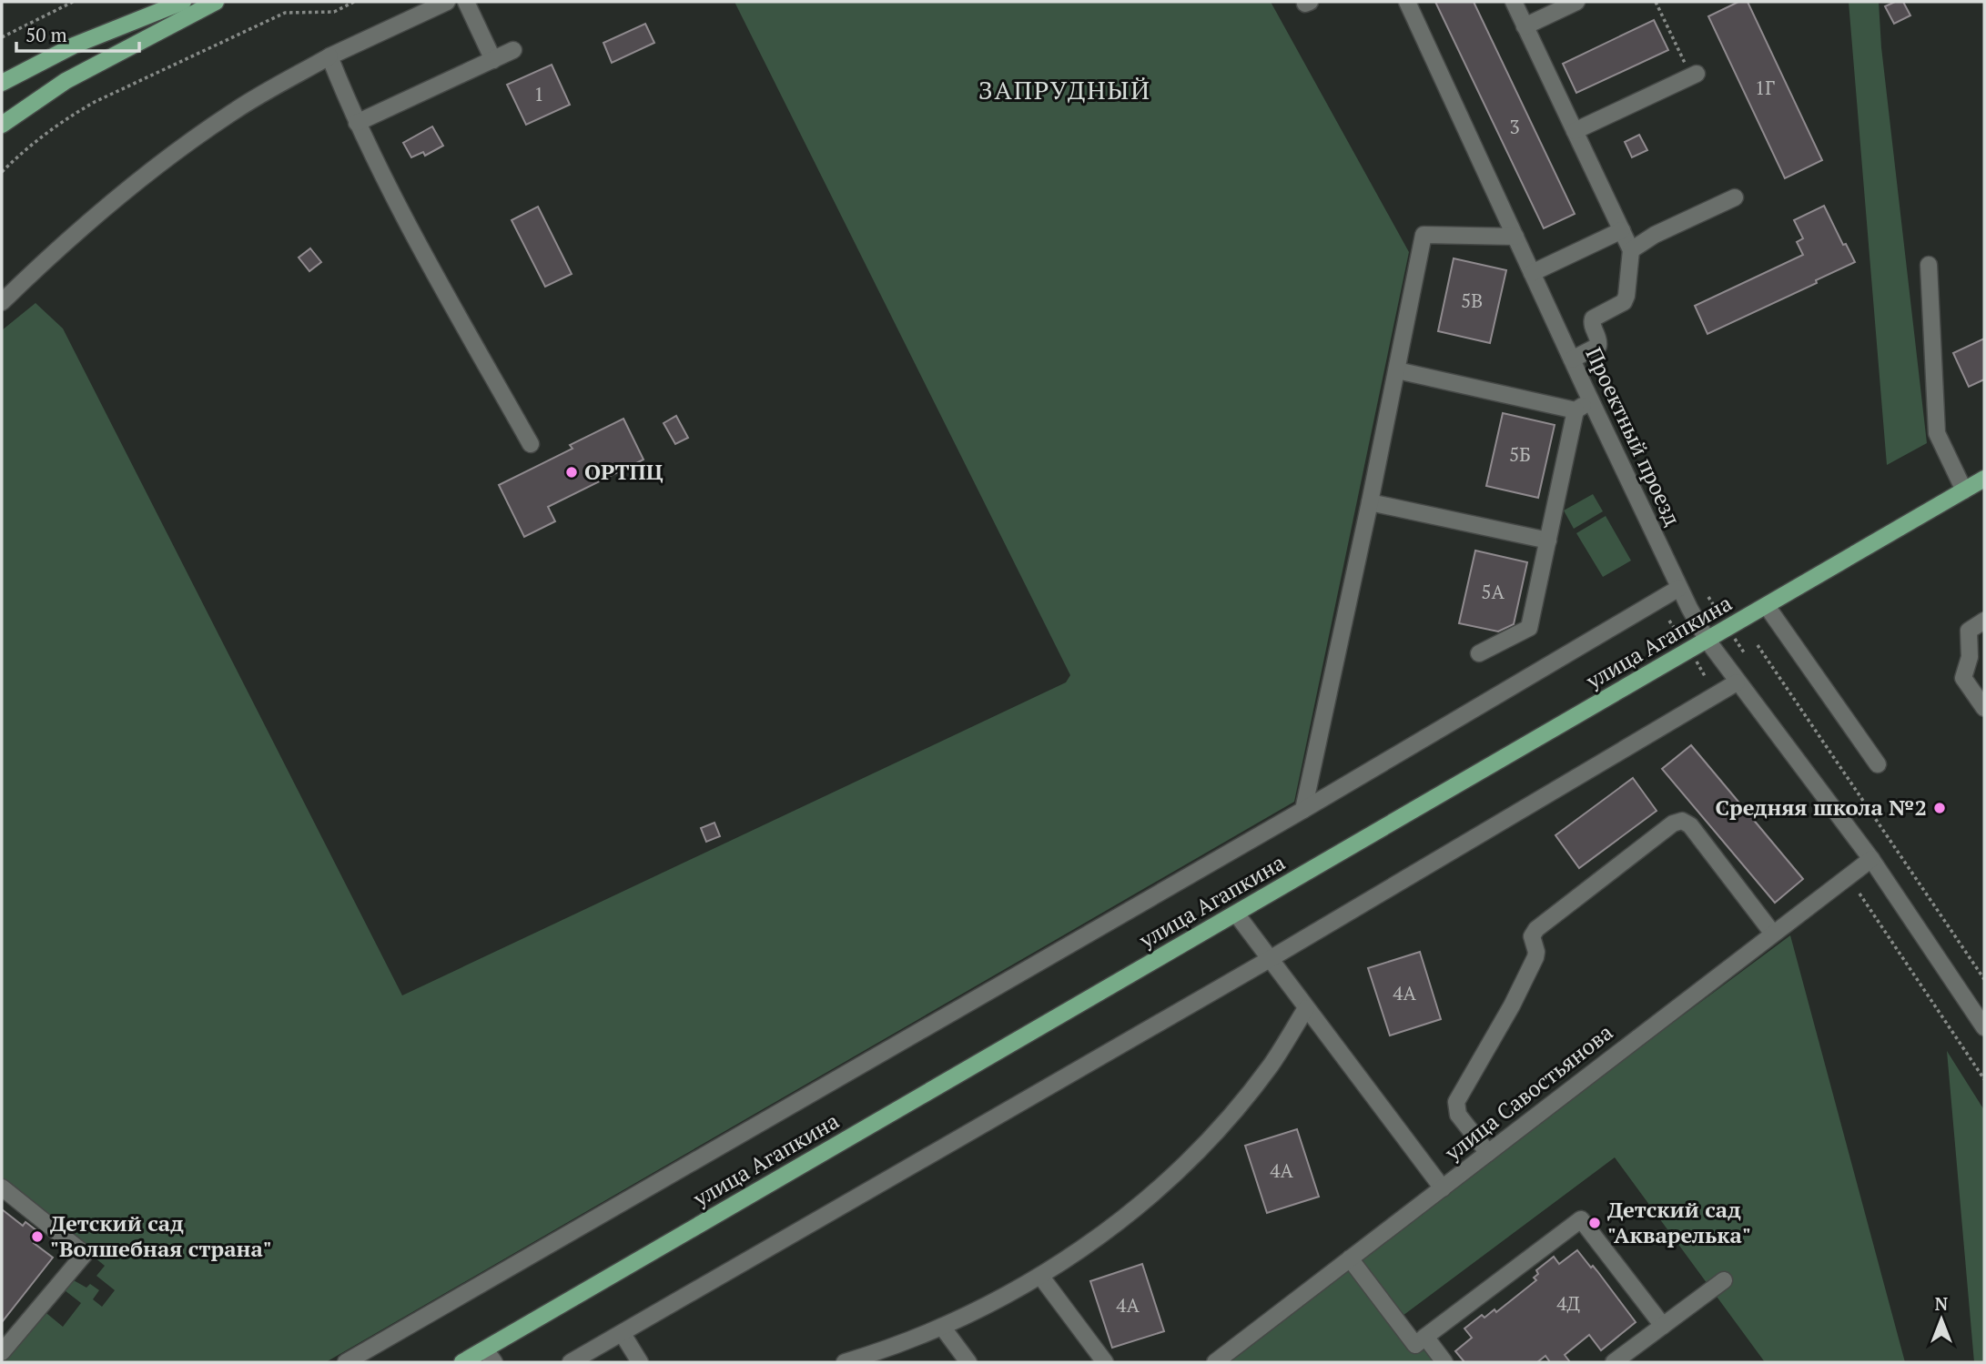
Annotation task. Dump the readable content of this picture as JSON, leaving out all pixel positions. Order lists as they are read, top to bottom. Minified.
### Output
{"streets":{"main road":["улица Агапкина"],"street":["Проектный проезд","улица Савостьянова"]},"crossings":[["Проектный проезд","улица Агапкина"],["Проектный проезд","улица Савостьянова"]],"districts":["ЗАПРУДНЫЙ"],"places":["ОРТПЦ","Средняя школа №2","Детский сад \"Акварелька\"","Детский сад \"Волшебная страна\""],"house_numbers":["1Г","1","3","5В","5Б","5А","4А","4А","4Д","4А"],"scale_bar":"50 m","north":"top"}
